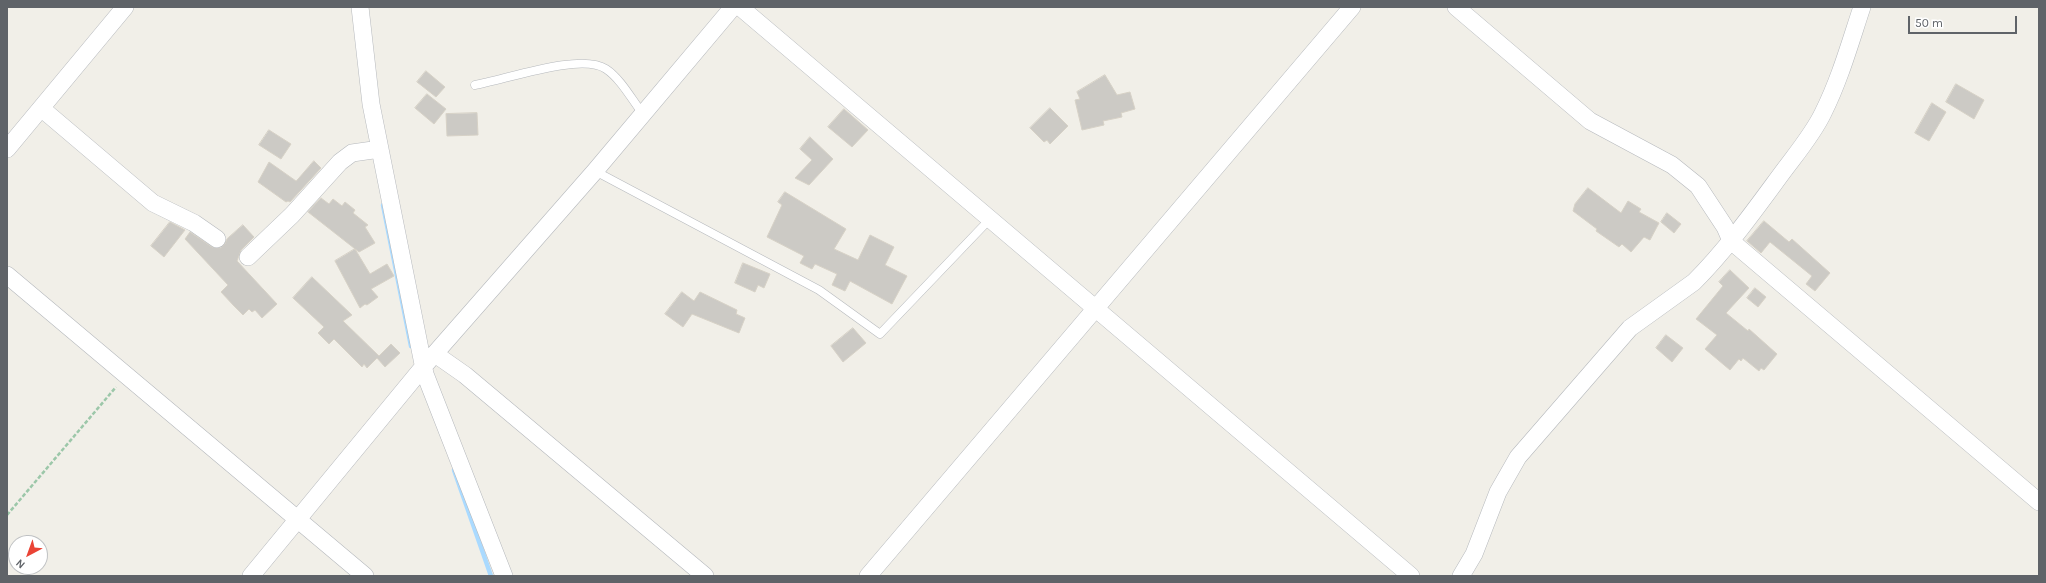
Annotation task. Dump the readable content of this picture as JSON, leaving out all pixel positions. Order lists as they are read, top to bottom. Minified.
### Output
{"scale_bar":"50 m","north":"bottom left"}
